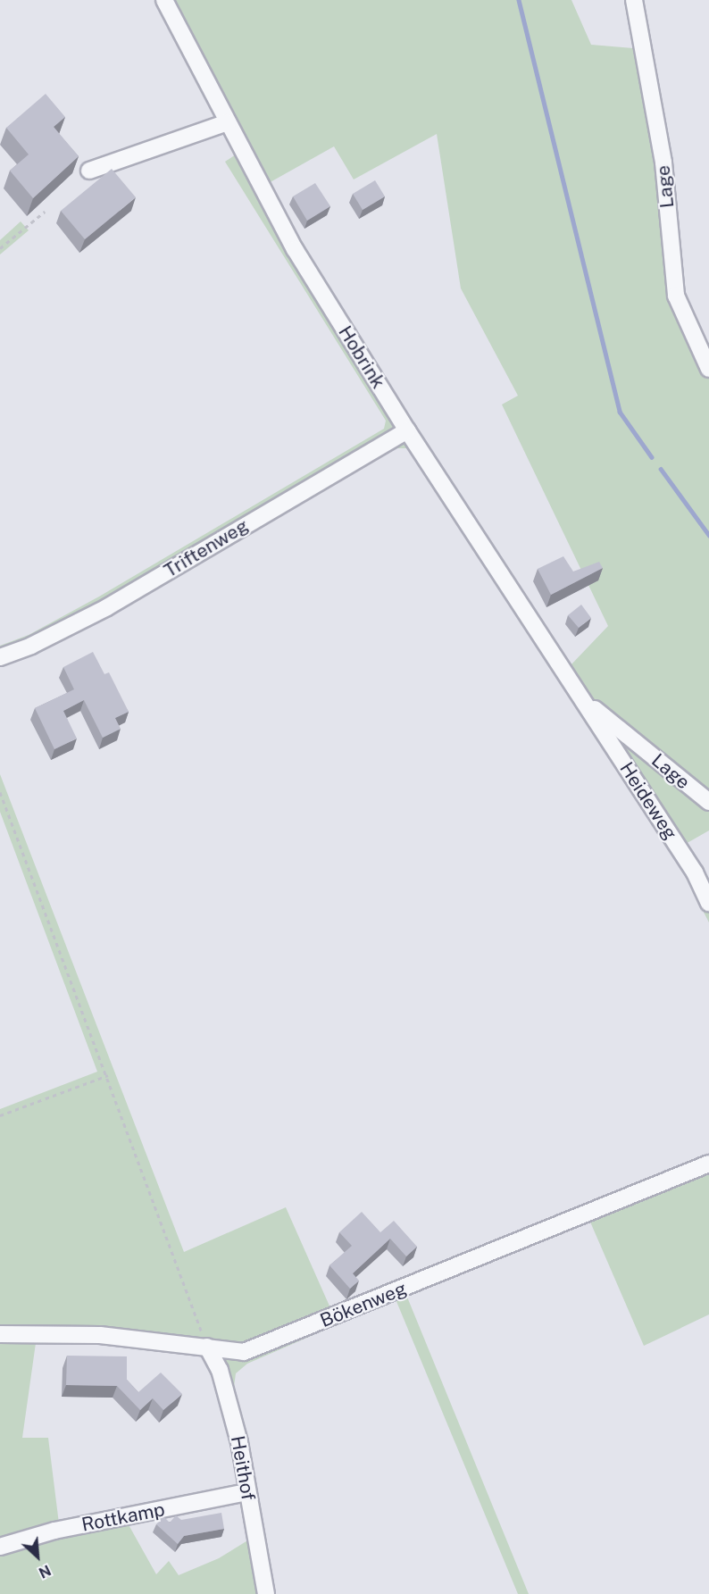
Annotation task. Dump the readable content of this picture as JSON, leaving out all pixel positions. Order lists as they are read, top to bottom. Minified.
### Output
{"streets":{"street":["Lage","Hobrink","Triftenweg","Heideweg","Bökenweg","Heithof","Rottkamp"]},"crossings":[["Lage","Hobrink"],["Lage","Heideweg"],["Hobrink","Triftenweg"],["Hobrink","Heideweg"],["Bökenweg","Heithof"],["Heithof","Rottkamp"]],"north":"bottom right"}
